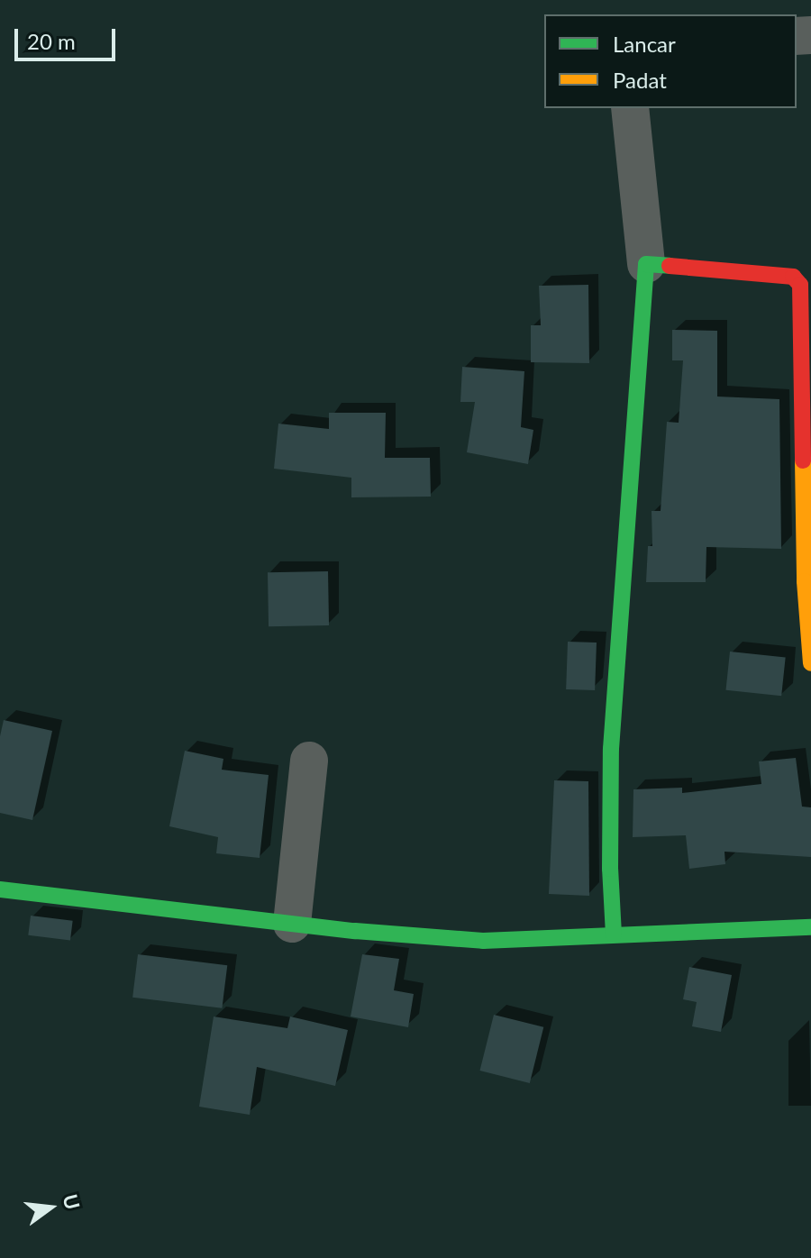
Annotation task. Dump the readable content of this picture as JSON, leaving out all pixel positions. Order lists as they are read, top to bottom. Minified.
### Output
{"legend":["Lancar","Padat"],"scale_bar":"20 m","north":"right"}
